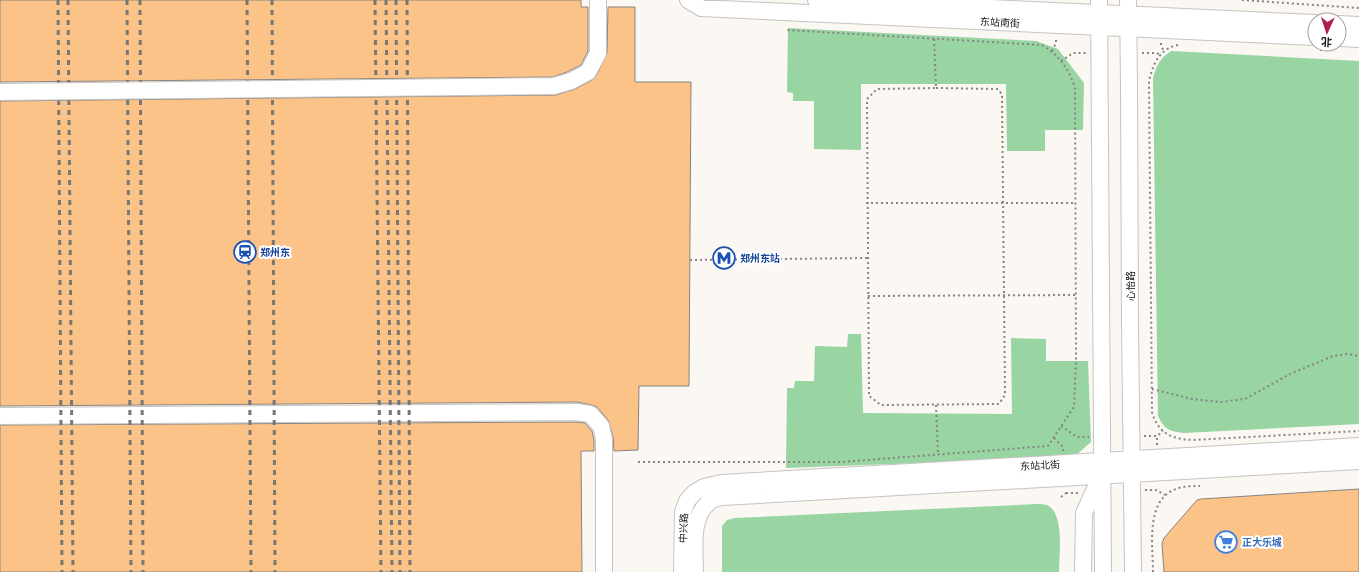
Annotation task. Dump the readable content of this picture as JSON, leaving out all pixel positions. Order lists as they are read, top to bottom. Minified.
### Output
{"streets":{"street":["东站南街","心怡路","东站北街","中兴路"]},"crossings":[["东站南街","心怡路"],["心怡路","东站北街"],["东站北街","中兴路"]],"places":{"station":["郑州东"],"metro station":["郑州东站"],"supermarket":["正大乐城"]},"north":"bottom"}
